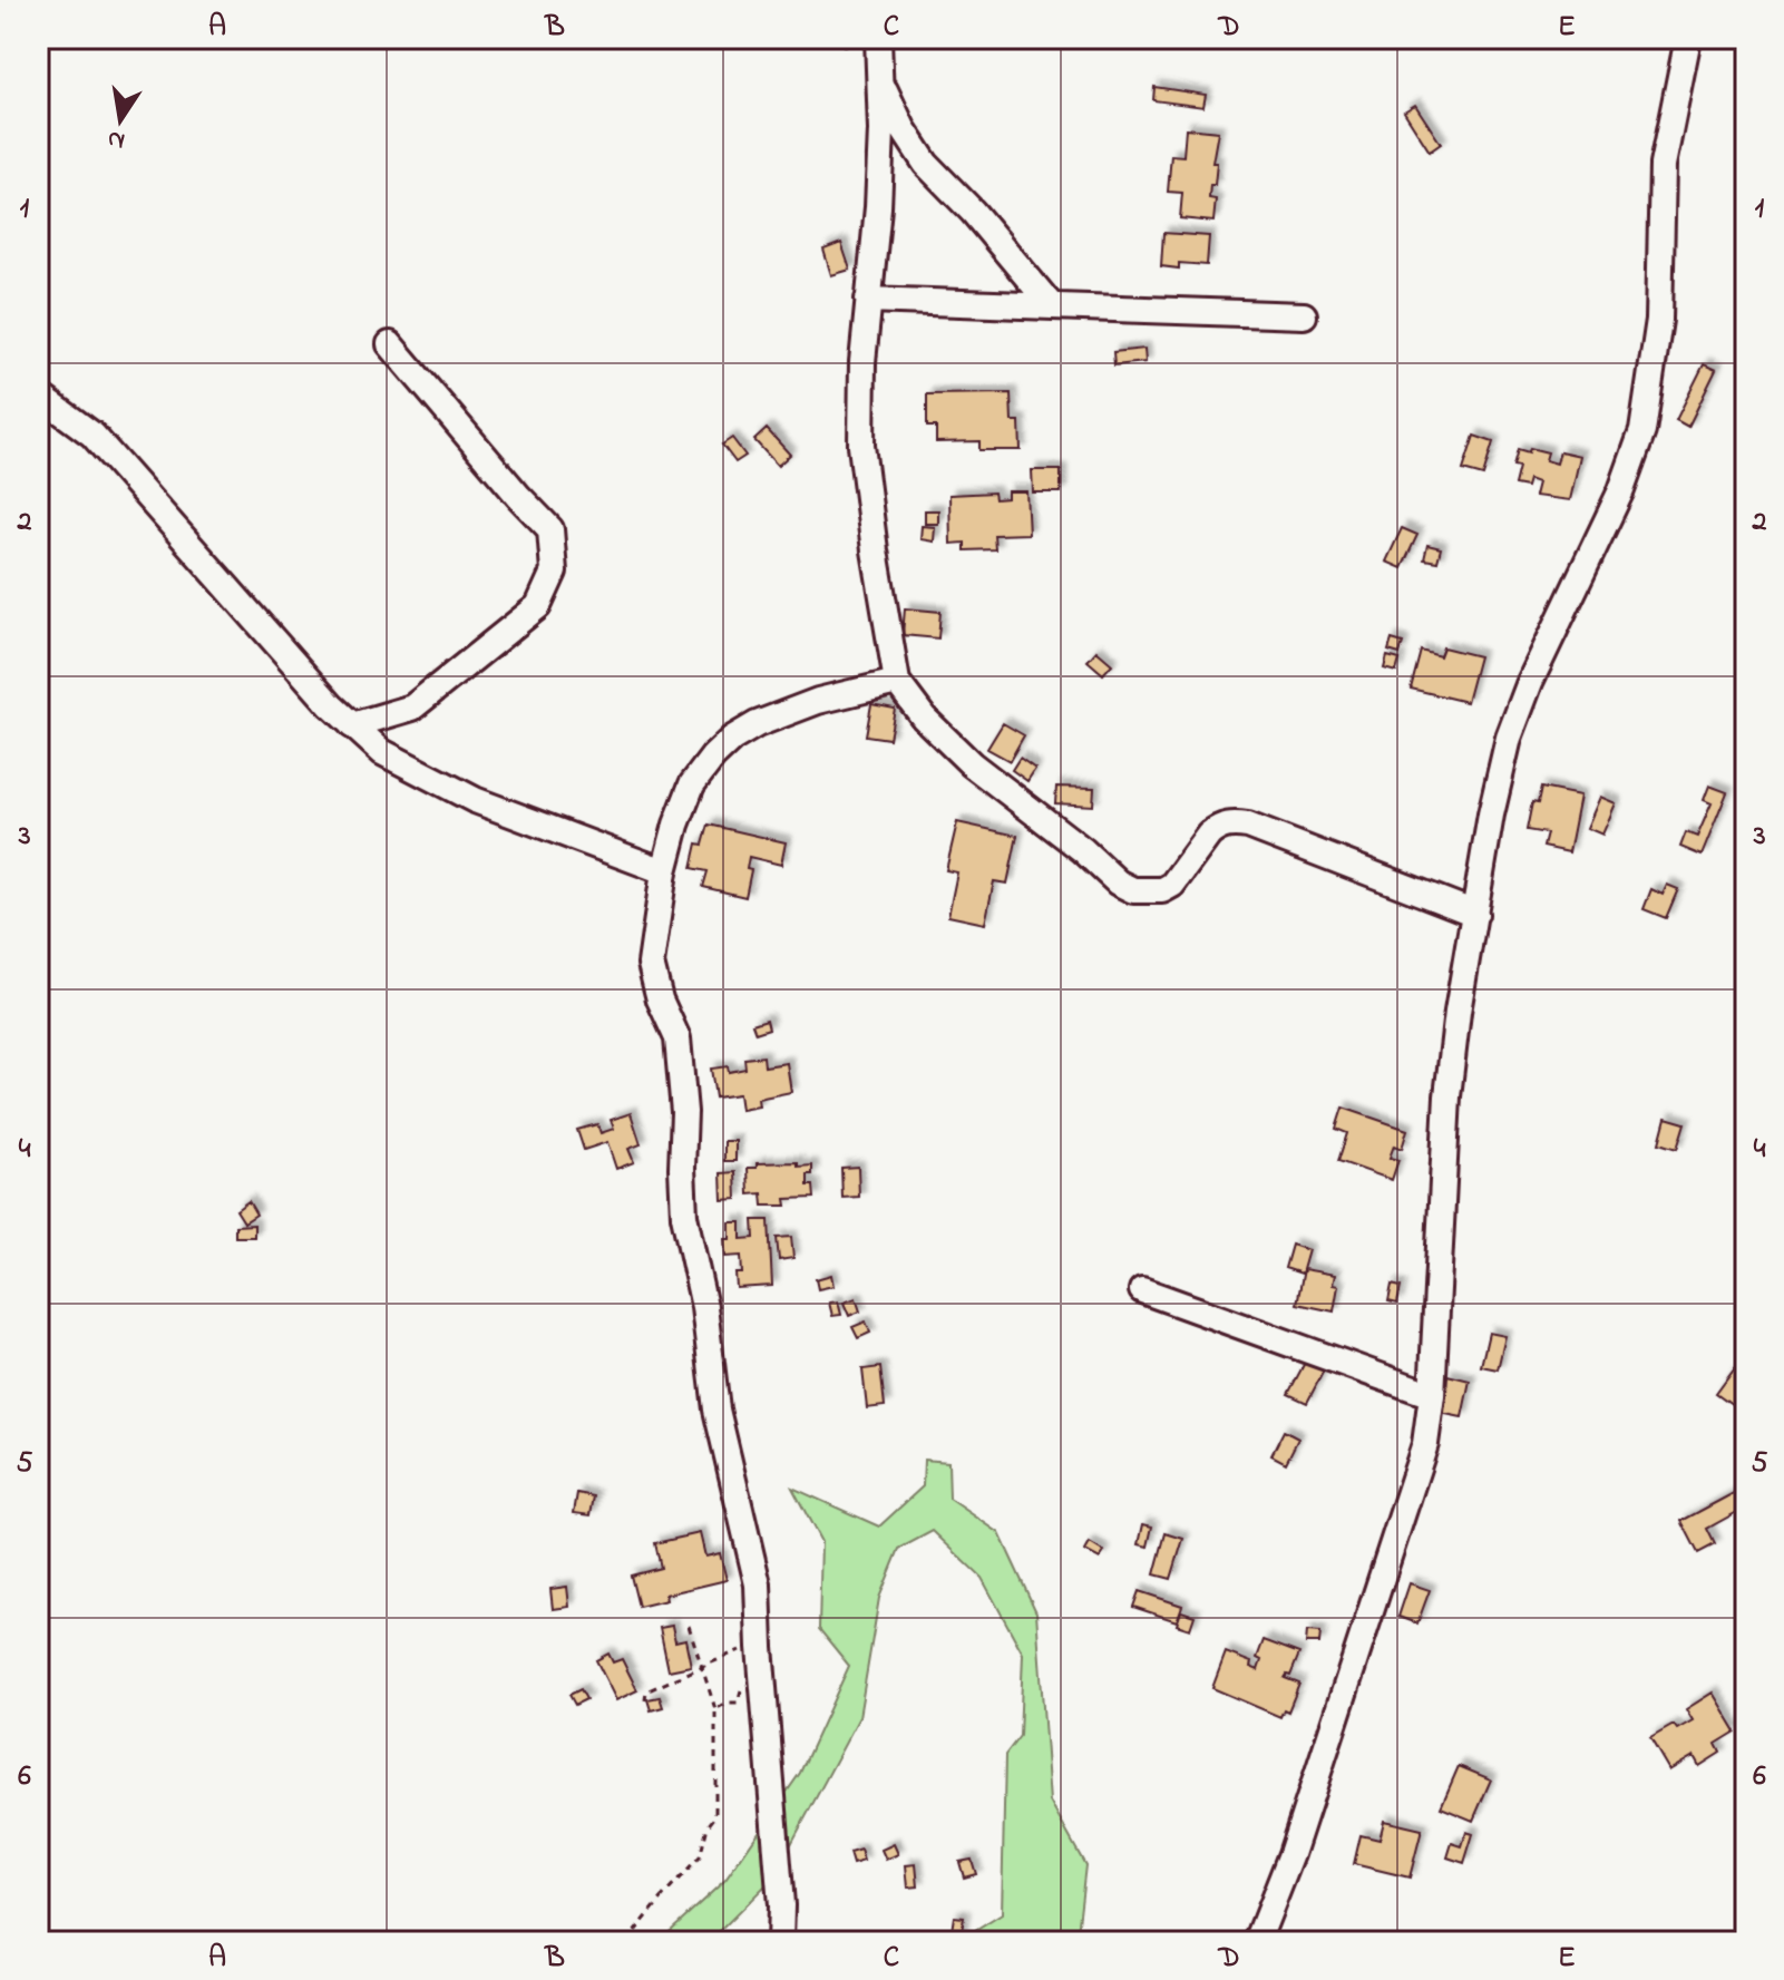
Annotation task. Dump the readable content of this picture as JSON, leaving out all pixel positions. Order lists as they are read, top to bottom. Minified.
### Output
{"north":"bottom","grid":{"columns":["A","B","C","D","E"],"rows":["1","2","3","4","5","6"]}}
